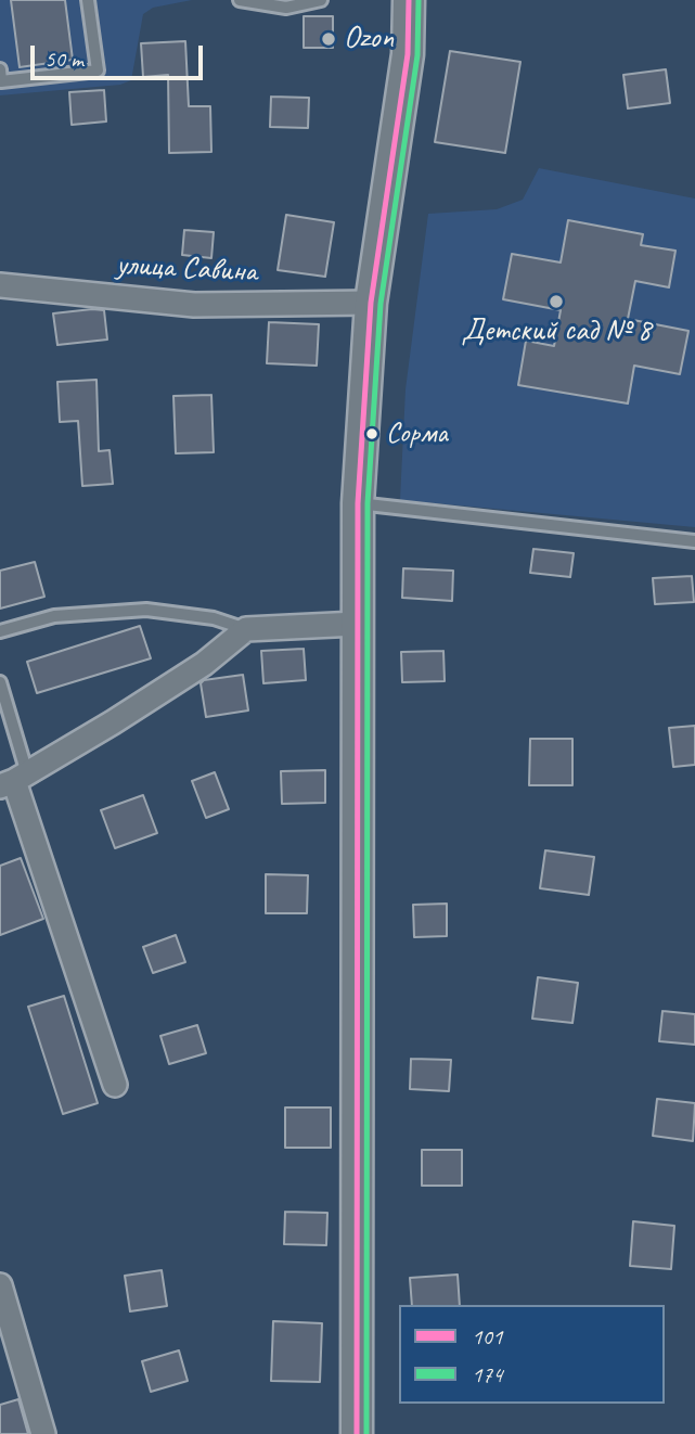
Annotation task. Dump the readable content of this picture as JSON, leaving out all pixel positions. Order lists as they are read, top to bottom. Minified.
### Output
{"streets":{"street":["улица Савина"]},"places":["Ozon","Детский сад № 8","Сорма"],"lines":["transit line 101","transit line 174"],"legend":["101","174"],"scale_bar":"50 m"}
